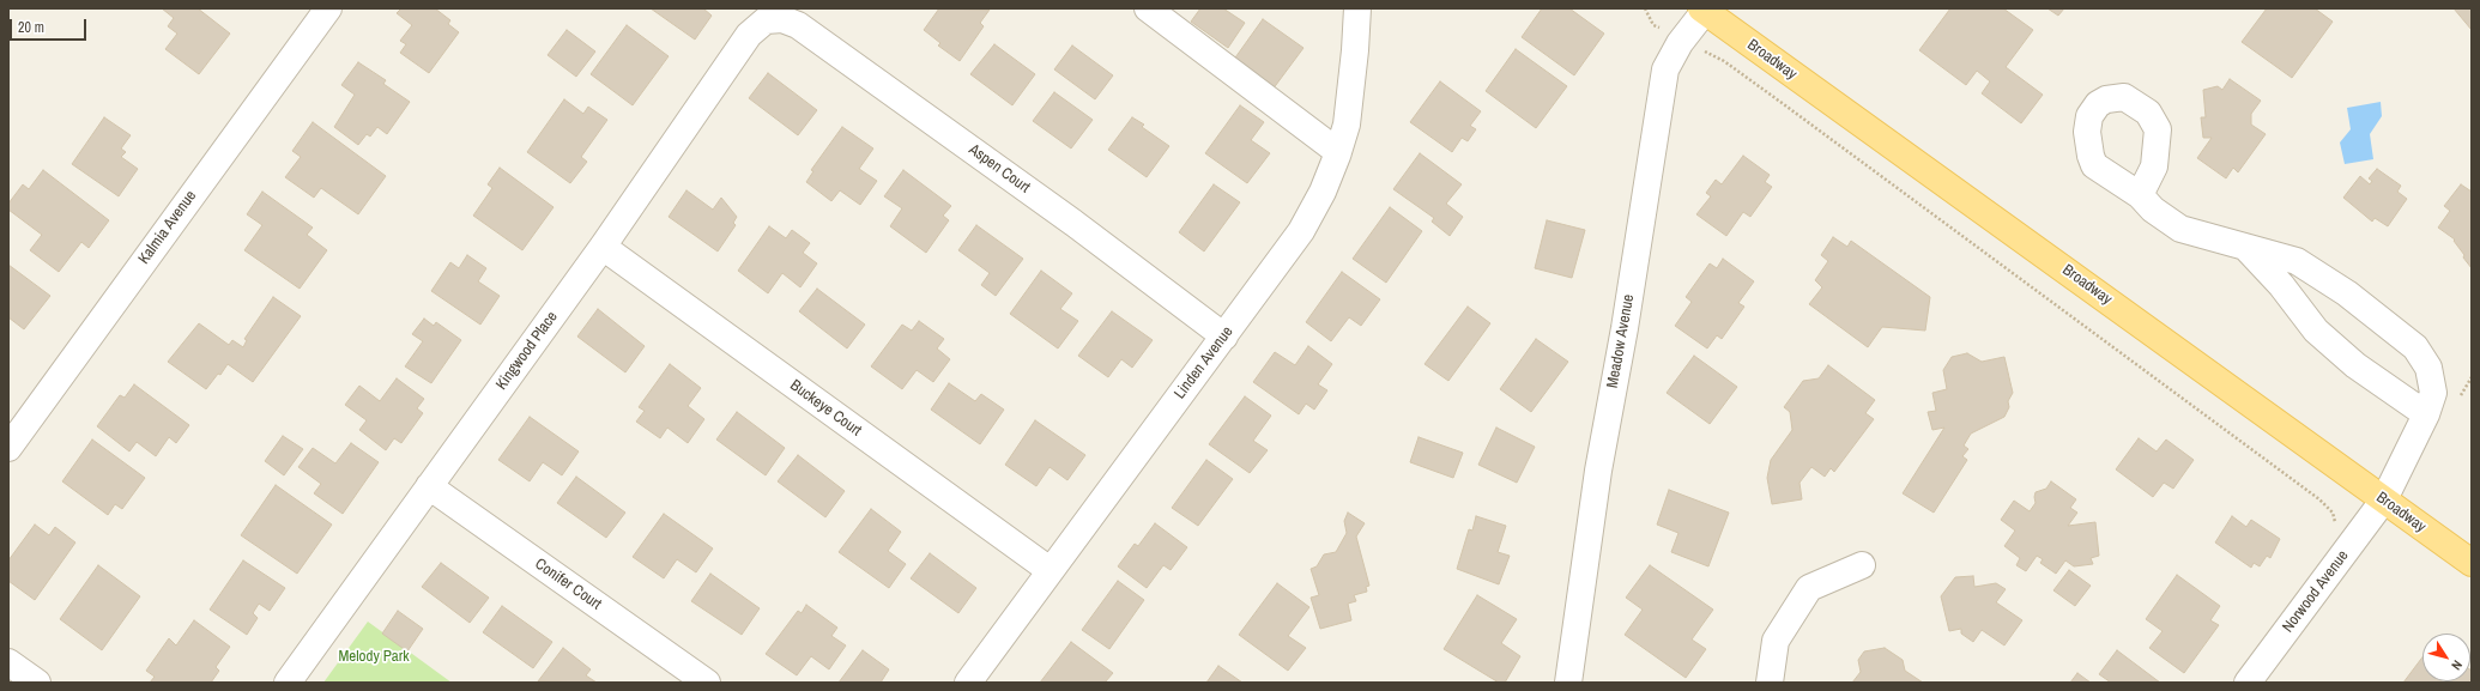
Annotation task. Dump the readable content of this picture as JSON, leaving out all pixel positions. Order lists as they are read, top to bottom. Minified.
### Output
{"streets":{"main road":["Broadway"],"street":["Aspen Court","Kalmia Avenue","Meadow Avenue","Kingwood Place","Linden Avenue","Buckeye Court","Conifer Court","Norwood Avenue"]},"crossings":[["Broadway","Meadow Avenue"],["Broadway","Norwood Avenue"],["Aspen Court","Kingwood Place"],["Aspen Court","Linden Avenue"],["Kingwood Place","Buckeye Court"],["Kingwood Place","Conifer Court"],["Linden Avenue","Buckeye Court"]],"parks":["Melody Park"],"scale_bar":"20 m","north":"bottom right"}
